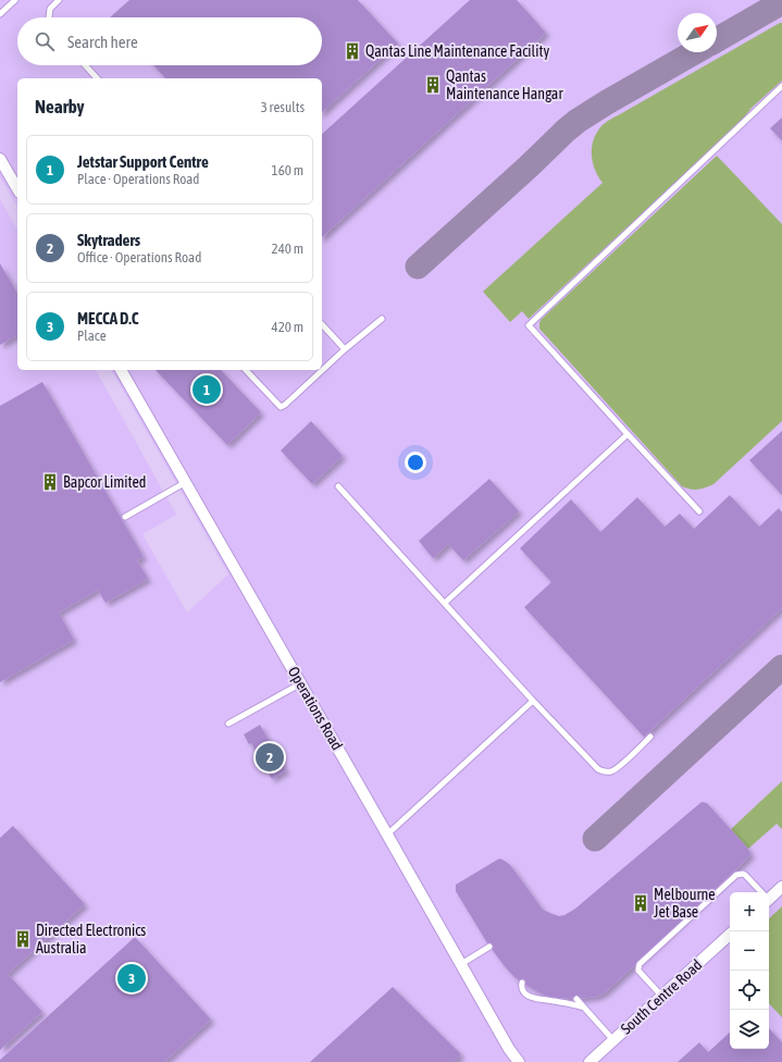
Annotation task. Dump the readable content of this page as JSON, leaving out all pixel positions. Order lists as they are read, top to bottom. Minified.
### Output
{"streets":{"street":["Operations Road","South Centre Road"]},"places":{"building":["Qantas Line Maintenance Facility","Qantas Maintenance Hangar","Bapcor Limited","Melbourne Jet Base","Directed Electronics Australia"]},"north":"top right","page":{"search":"Search here","heading":["Nearby","3 results"],"list":[{"mark":"1","name":"Jetstar Support Centre","note":"Place · Operations Road","value":"160 m"},{"mark":"2","name":"Skytraders","note":"Office · Operations Road","value":"240 m"},{"mark":"3","name":"MECCA D.C","note":"Place","value":"420 m"}],"pins":["1","2","3"],"map_buttons":["+","−"]}}
